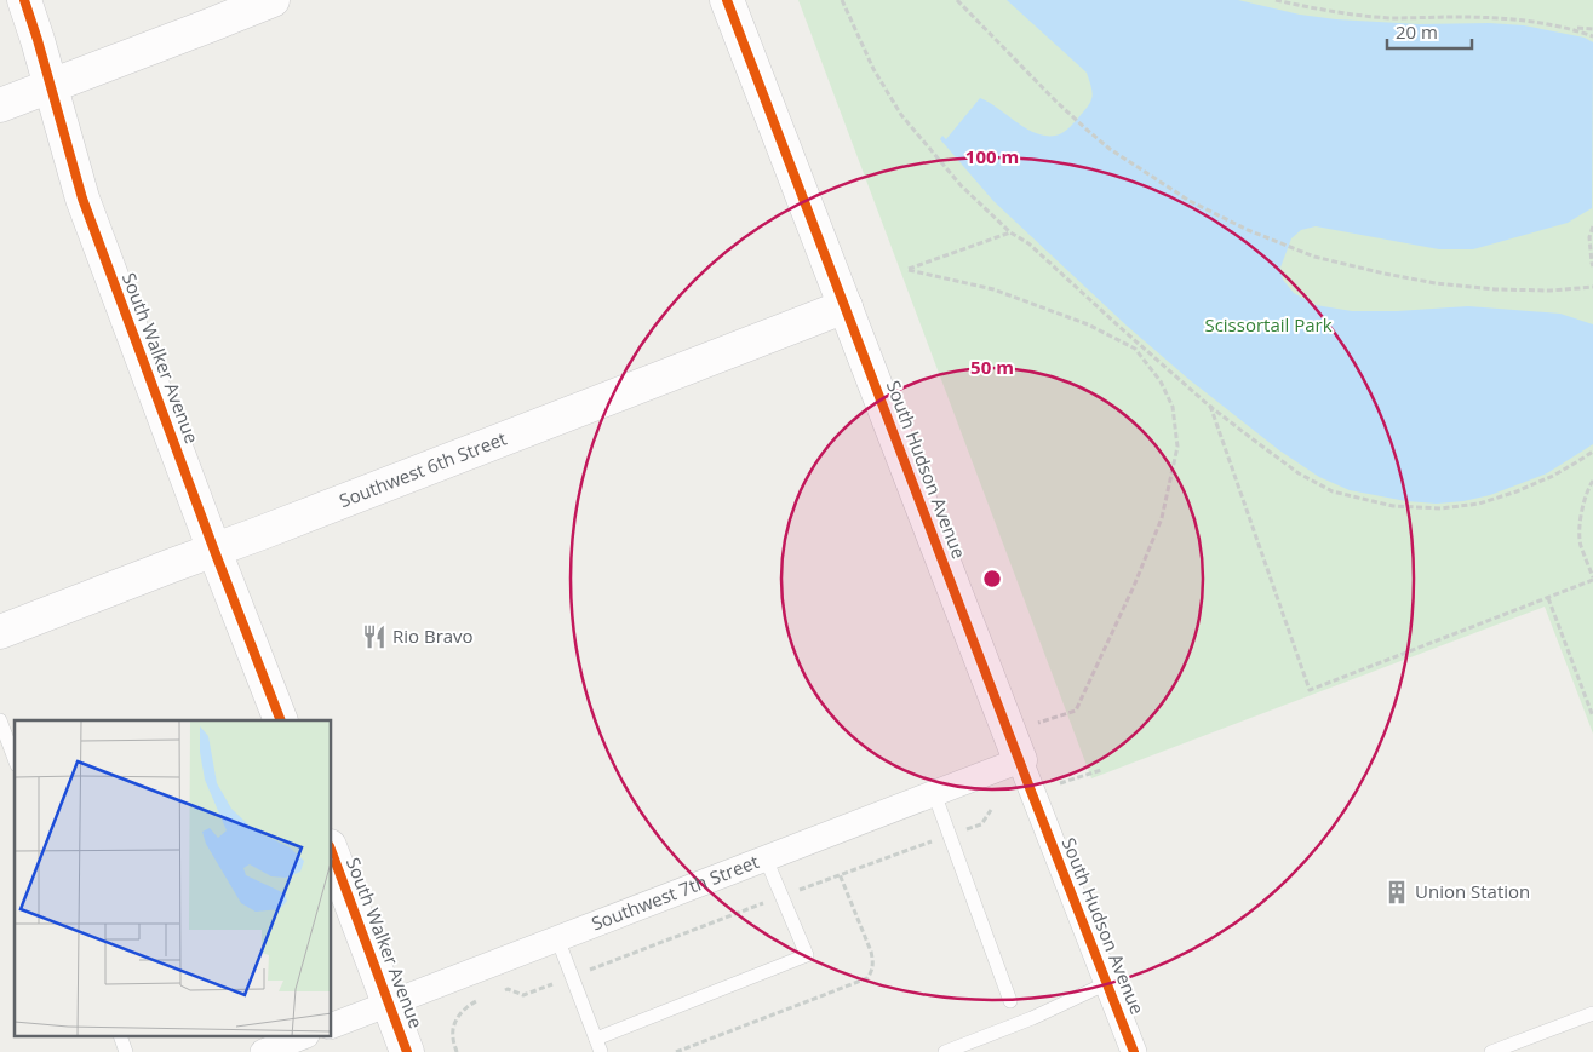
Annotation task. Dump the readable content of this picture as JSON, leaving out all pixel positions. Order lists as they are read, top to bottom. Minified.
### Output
{"streets":{"street":["South Walker Avenue","Southwest 6th Street","South Hudson Avenue","Southwest 7th Street"]},"crossings":[["South Walker Avenue","Southwest 6th Street"],["South Walker Avenue","Southwest 7th Street"],["Southwest 6th Street","South Hudson Avenue"],["South Hudson Avenue","Southwest 7th Street"]],"parks":["Scissortail Park"],"places":{"restaurant":["Rio Bravo"],"building":["Union Station"]},"scale_bar":"20 m","rings":["100 m","50 m"]}
